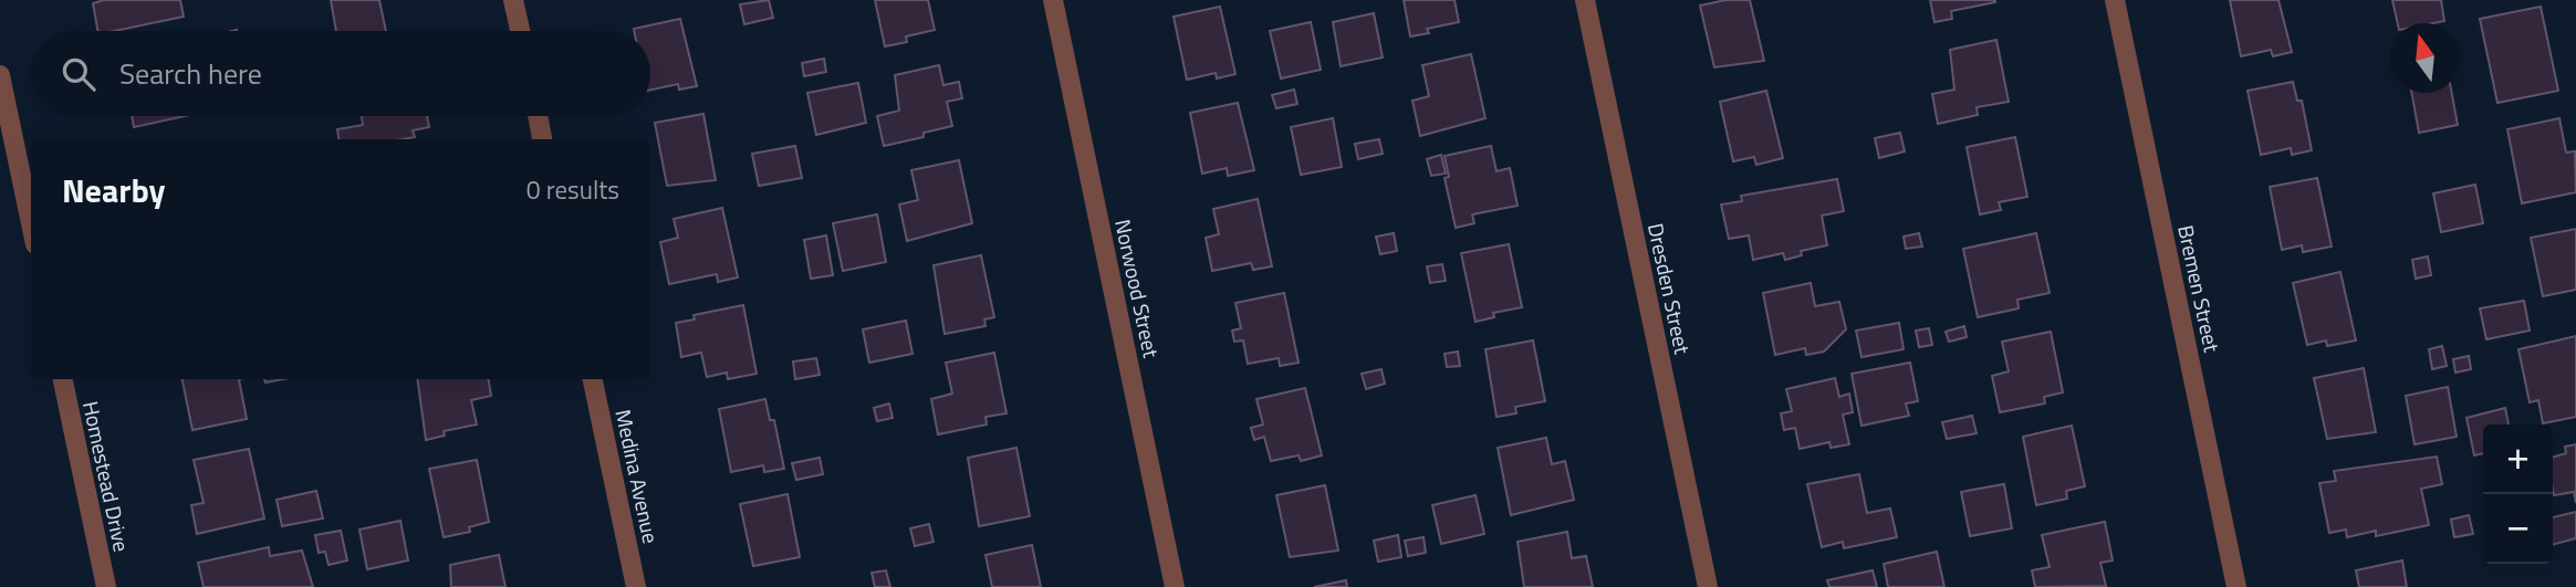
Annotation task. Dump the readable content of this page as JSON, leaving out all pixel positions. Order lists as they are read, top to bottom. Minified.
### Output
{"streets":{"street":["Norwood Street","Dresden Street","Bremen Street","Homestead Drive","Medina Avenue"]},"north":"top","page":{"search":"Search here","heading":["Nearby","0 results"],"map_buttons":["+","−"]}}
